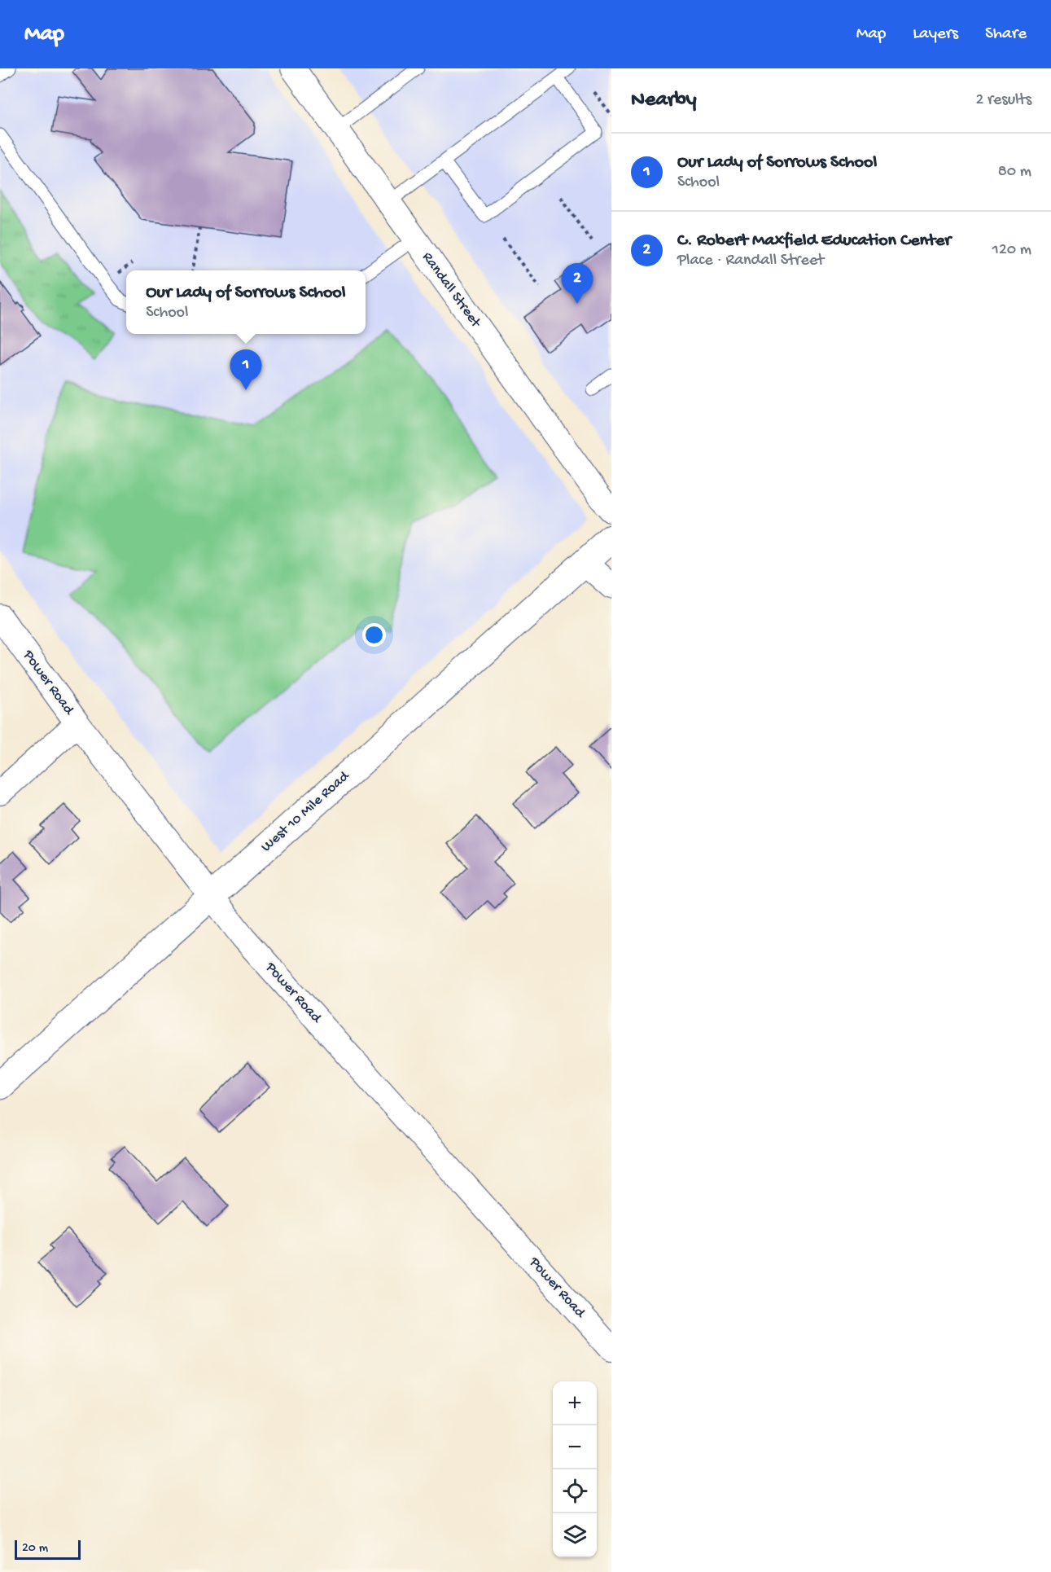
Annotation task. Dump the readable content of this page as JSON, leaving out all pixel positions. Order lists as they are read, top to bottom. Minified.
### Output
{"streets":{"street":["Randall Street","Power Road","West 10 Mile Road"]},"crossings":[["Power Road","West 10 Mile Road"]],"scale_bar":"20 m","page":{"header":"Map","nav":["Map","Layers","Share"],"heading":["Nearby","2 results"],"list":[{"mark":"1","name":"Our Lady of Sorrows School","note":"School","value":"80 m"},{"mark":"2","name":"C. Robert Maxfield Education Center","note":"Place · Randall Street","value":"120 m"}],"pins":["2","1"],"popup":["Our Lady of Sorrows School","School"],"map_buttons":["+","−"],"scale":"20 m"}}
